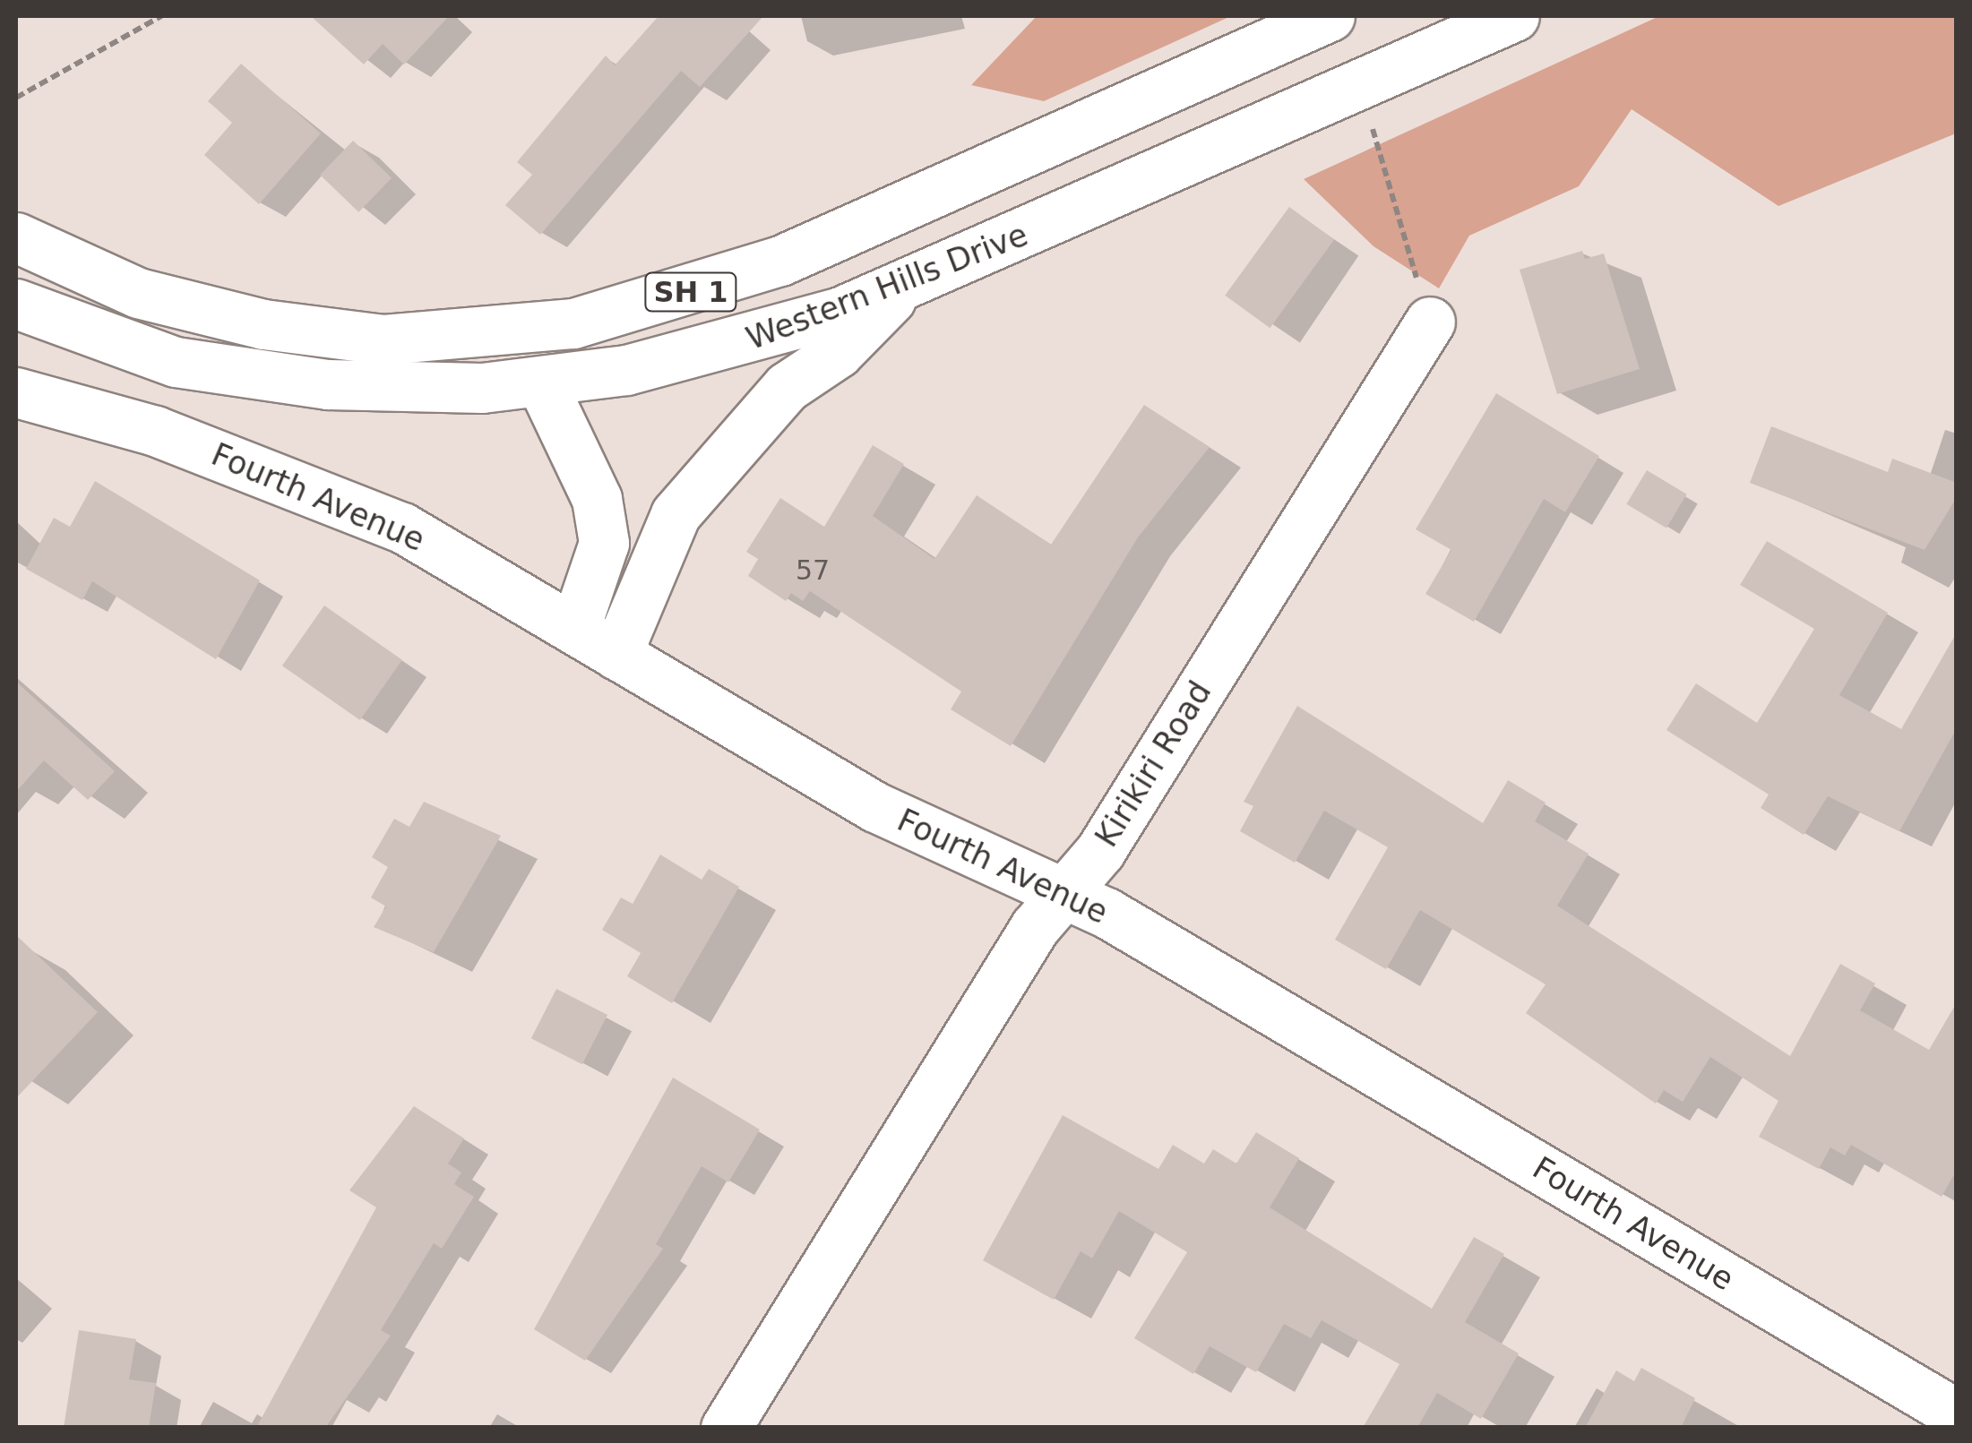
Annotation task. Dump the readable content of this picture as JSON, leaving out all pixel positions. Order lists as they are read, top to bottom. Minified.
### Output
{"streets":{"main road":["Western Hills Drive","SH 1","Fourth Avenue","Kirikiri Road"]},"crossings":[["Fourth Avenue","Kirikiri Road"]],"house_numbers":["57"]}
